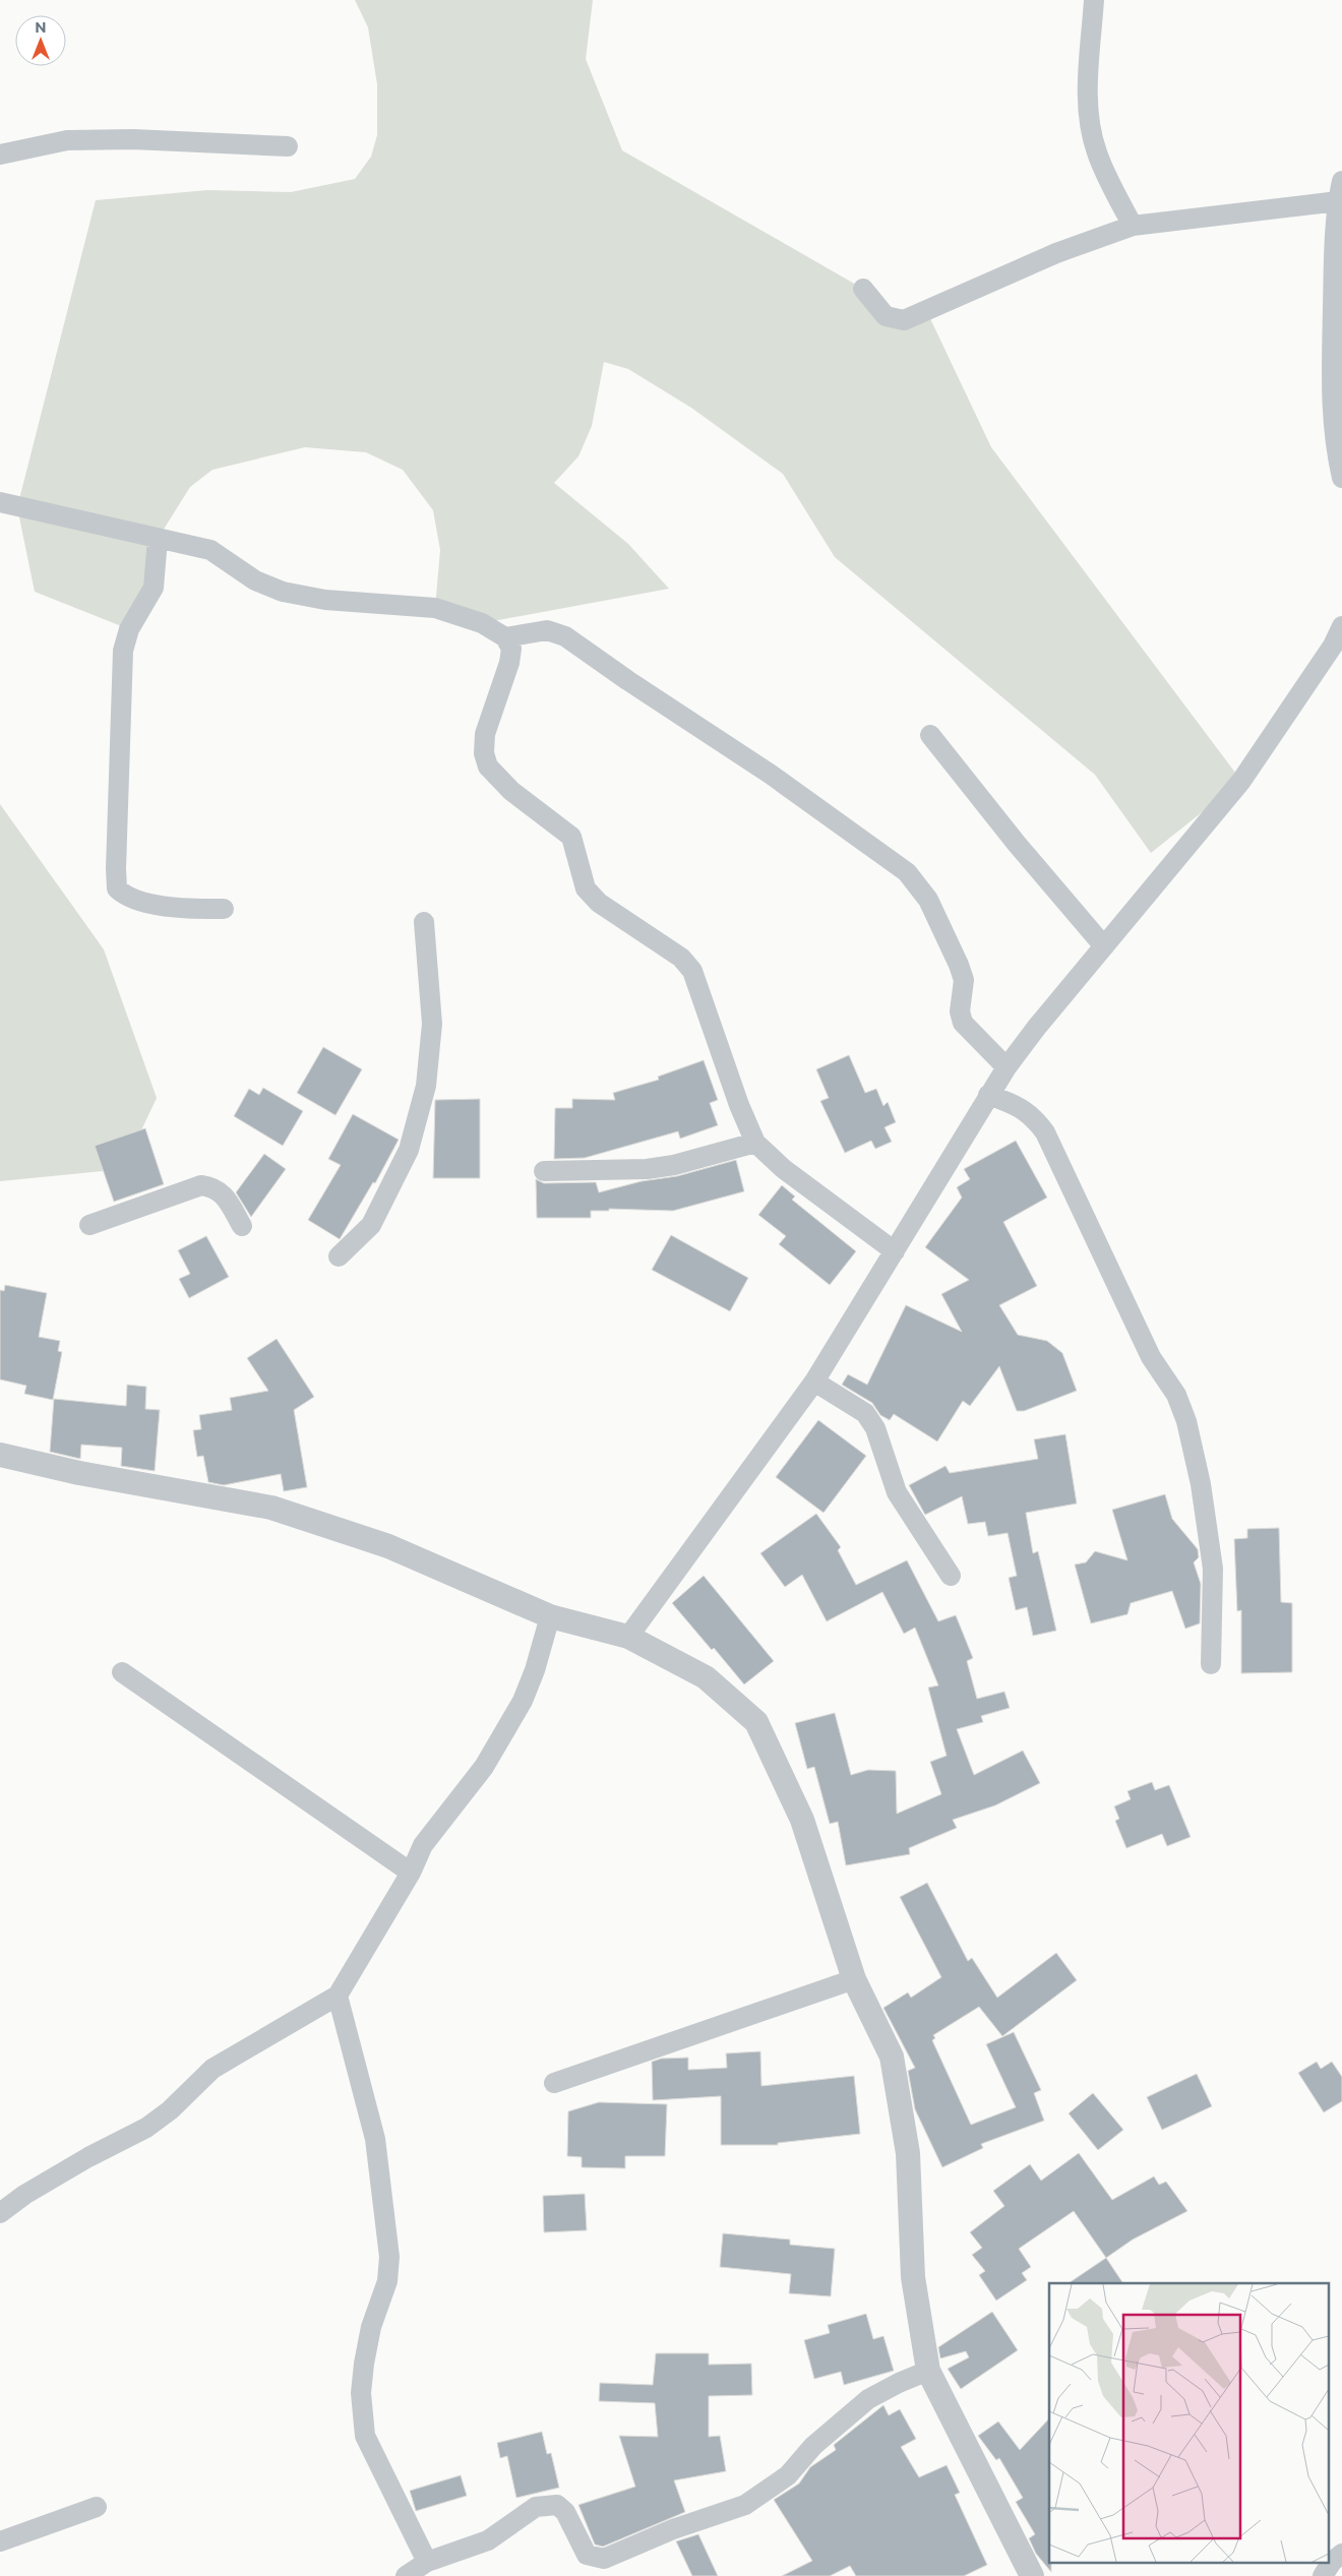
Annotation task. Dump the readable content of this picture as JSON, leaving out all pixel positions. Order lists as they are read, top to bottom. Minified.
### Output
{"north":"top"}
